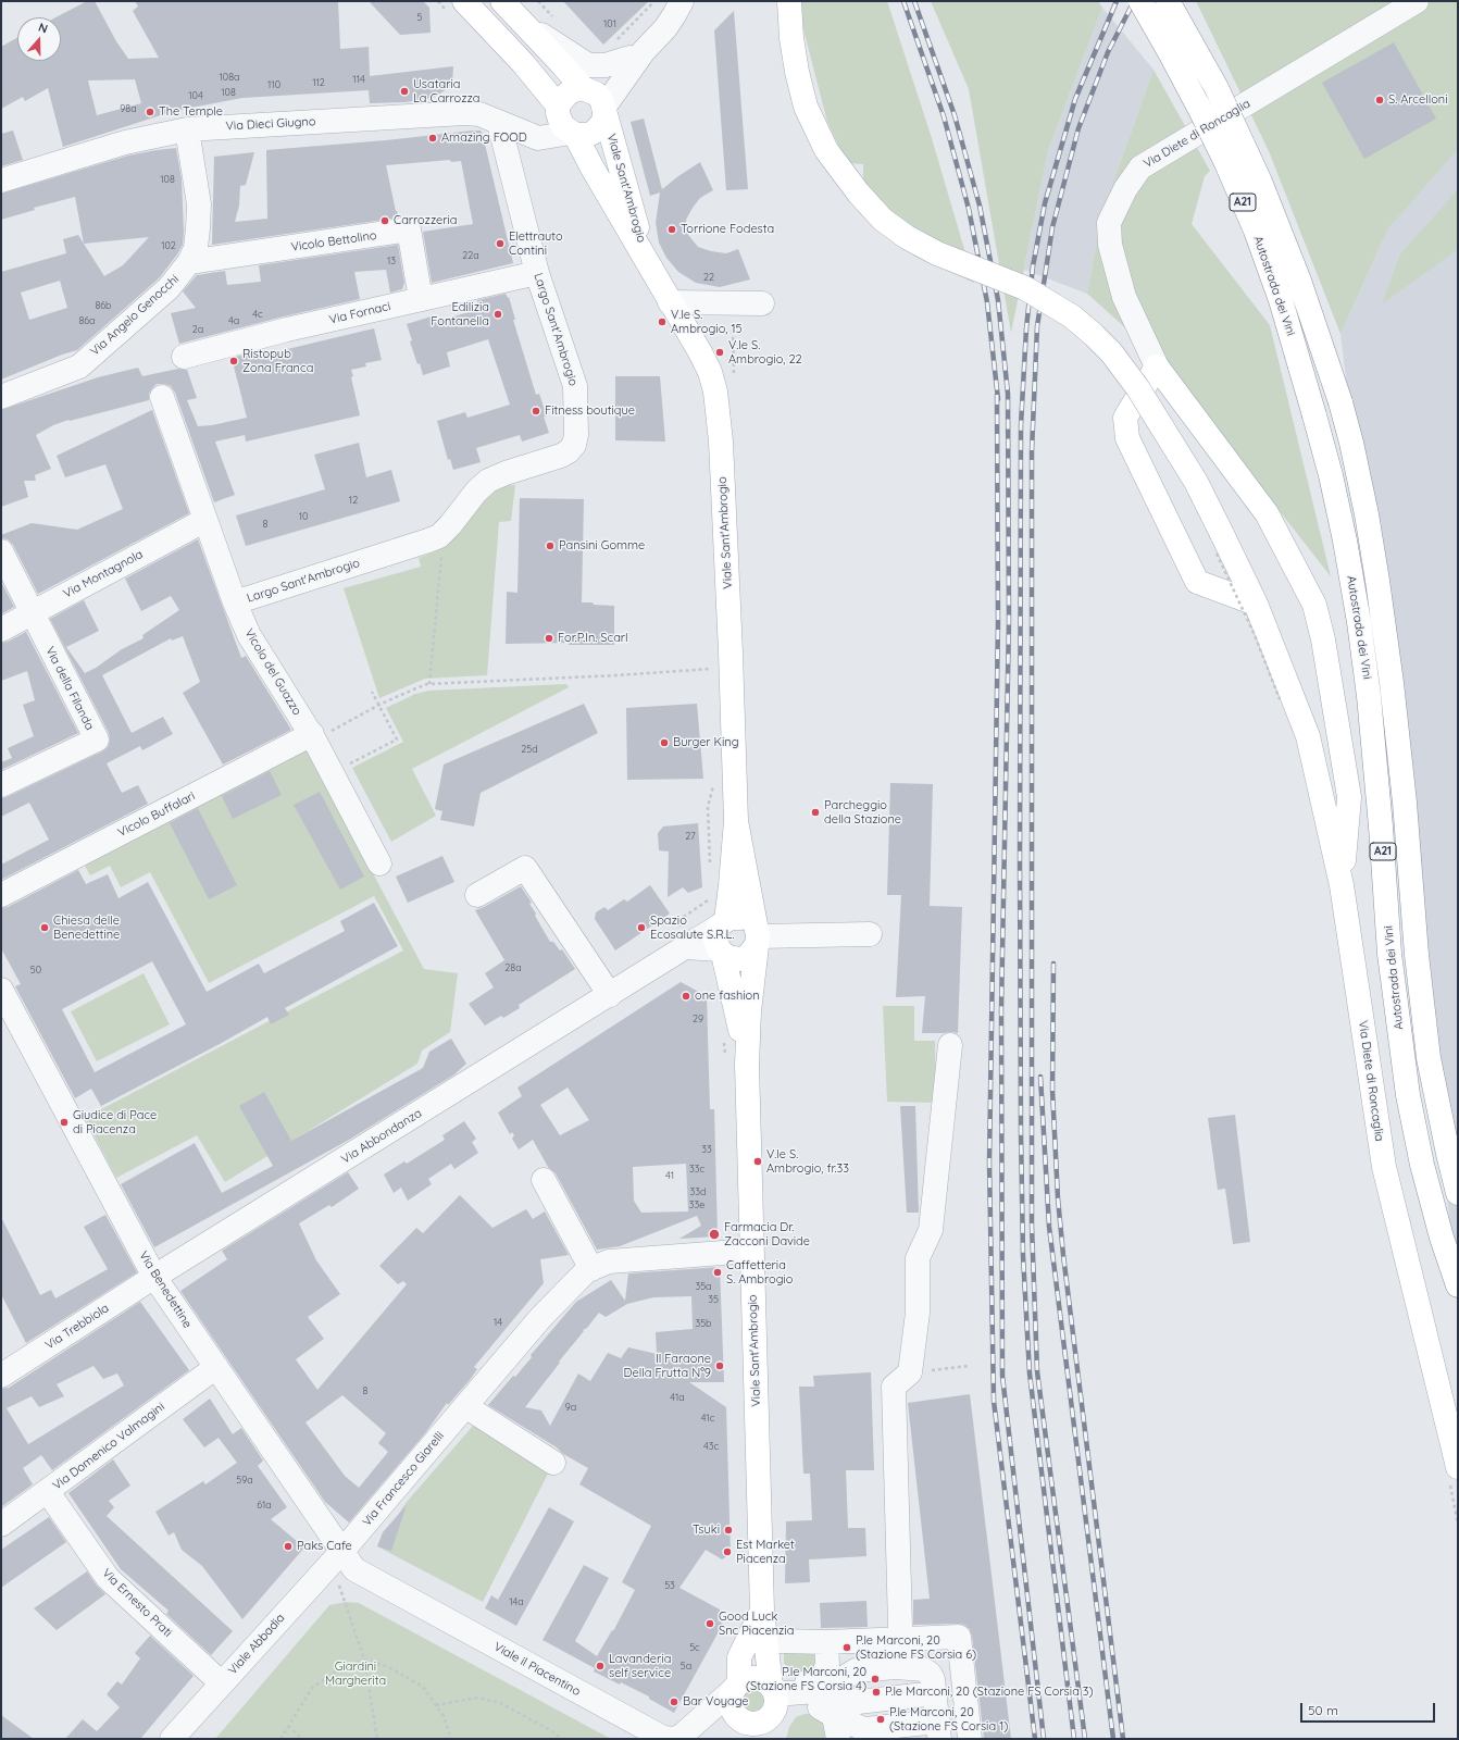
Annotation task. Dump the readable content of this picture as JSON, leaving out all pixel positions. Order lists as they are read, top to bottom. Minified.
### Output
{"streets":{"main road":["Via Diete di Roncaglia","Viale Sant'Ambrogio","A21","Autostrada dei Vini"],"street":["Via Dieci Giugno","Vicolo Bettolino","Via Fornaci","Via Angelo Genocchi","Largo Sant'Ambrogio","Via Montagnola","Vicolo del Guazzo","Via della Filanda","Vicolo Buffalari","Via Abbondanza","Via Benedettine","Via Trebbiola","Via Domenico Valmagini","Via Francesco Giarelli","Via Ernesto Prati","Viale Abbadia","Viale il Piacentino"]},"crossings":[["Via Dieci Giugno","Viale Sant'Ambrogio"],["Via Dieci Giugno","Via Angelo Genocchi"],["Via Dieci Giugno","Largo Sant'Ambrogio"],["Viale Sant'Ambrogio","Via Abbondanza"],["Viale Sant'Ambrogio","Via Francesco Giarelli"],["Viale Sant'Ambrogio","Viale il Piacentino"],["Vicolo Bettolino","Via Fornaci"],["Vicolo Bettolino","Via Angelo Genocchi"],["Via Fornaci","Largo Sant'Ambrogio"],["Largo Sant'Ambrogio","Vicolo del Guazzo"],["Via Montagnola","Vicolo del Guazzo"],["Via Montagnola","Via della Filanda"],["Vicolo del Guazzo","Vicolo Buffalari"],["Via Abbondanza","Via Benedettine"],["Via Abbondanza","Via Trebbiola"],["Via Benedettine","Via Trebbiola"],["Via Benedettine","Via Domenico Valmagini"],["Via Benedettine","Via Francesco Giarelli"],["Via Benedettine","Viale Abbadia"],["Via Benedettine","Viale il Piacentino"],["Via Domenico Valmagini","Via Ernesto Prati"],["Via Francesco Giarelli","Viale Abbadia"],["Via Francesco Giarelli","Viale il Piacentino"],["Via Ernesto Prati","Viale Abbadia"],["Viale Abbadia","Viale il Piacentino"]],"parks":["Giardini Margherita"],"places":["Usataria La Carrozza","S. Arcelloni","The Temple","Amazing FOOD","Carrozzeria","Torrione Fodesta","Elettrauto Contini","Edilizia Fontanella","V.le S. Ambrogio, 15","V.le S. Ambrogio, 22","Ristopub Zona Franca","Fitness boutique","Pansini Gomme","For.P.In. Scarl","Burger King","Parcheggio della Stazione","Chiesa delle Benedettine","Spazio Ecosalute S.R.L.","one fashion","Giudice di Pace di Piacenza","V.le S. Ambrogio, fr.33","Farmacia Dr. Zacconi Davide","Caffetteria S. Ambrogio","Il Faraone Della Frutta N°9","Tsuki","Paks Cafe","Est Market Piacenza","Good Luck Snc Piacenzia","P.le Marconi, 20 (Stazione FS Corsia 6)","Lavanderia self service","P.le Marconi, 20 (Stazione FS Corsia 4)","P.le Marconi, 20 (Stazione FS Corsia 3)","Bar Voyage","P.le Marconi, 20 (Stazione FS Corsia 1)"],"house_numbers":["5","101","108a","114","112","110","108","104","98a","108","102","22a","13","22","86b","4c","86a","4a","2a","12","10","8","25d","27","28a","50","29","33","33c","41","33d","33e","35a","35","14","35b","8","41a","9a","41c","43c","59a","61a","53","14a","5c","5a"],"scale_bar":"50 m","north":"top"}
